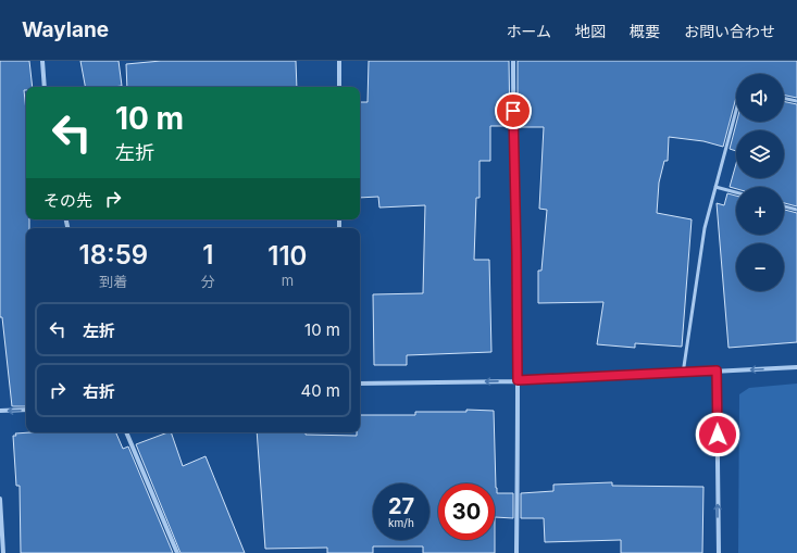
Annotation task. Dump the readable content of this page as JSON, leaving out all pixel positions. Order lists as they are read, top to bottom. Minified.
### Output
{"page":{"header":"Waylane","nav":["ホーム","地図","概要","お問い合わせ"],"map_buttons":["+","−"],"turn":["10 m","左折"],"then":"その先","eta":["18:59","到着","1","分","110","m"],"list":[{"name":"左折","value":"10 m"},{"name":"右折","value":"40 m"}],"speed":"27 km/h","limit":"30"}}
